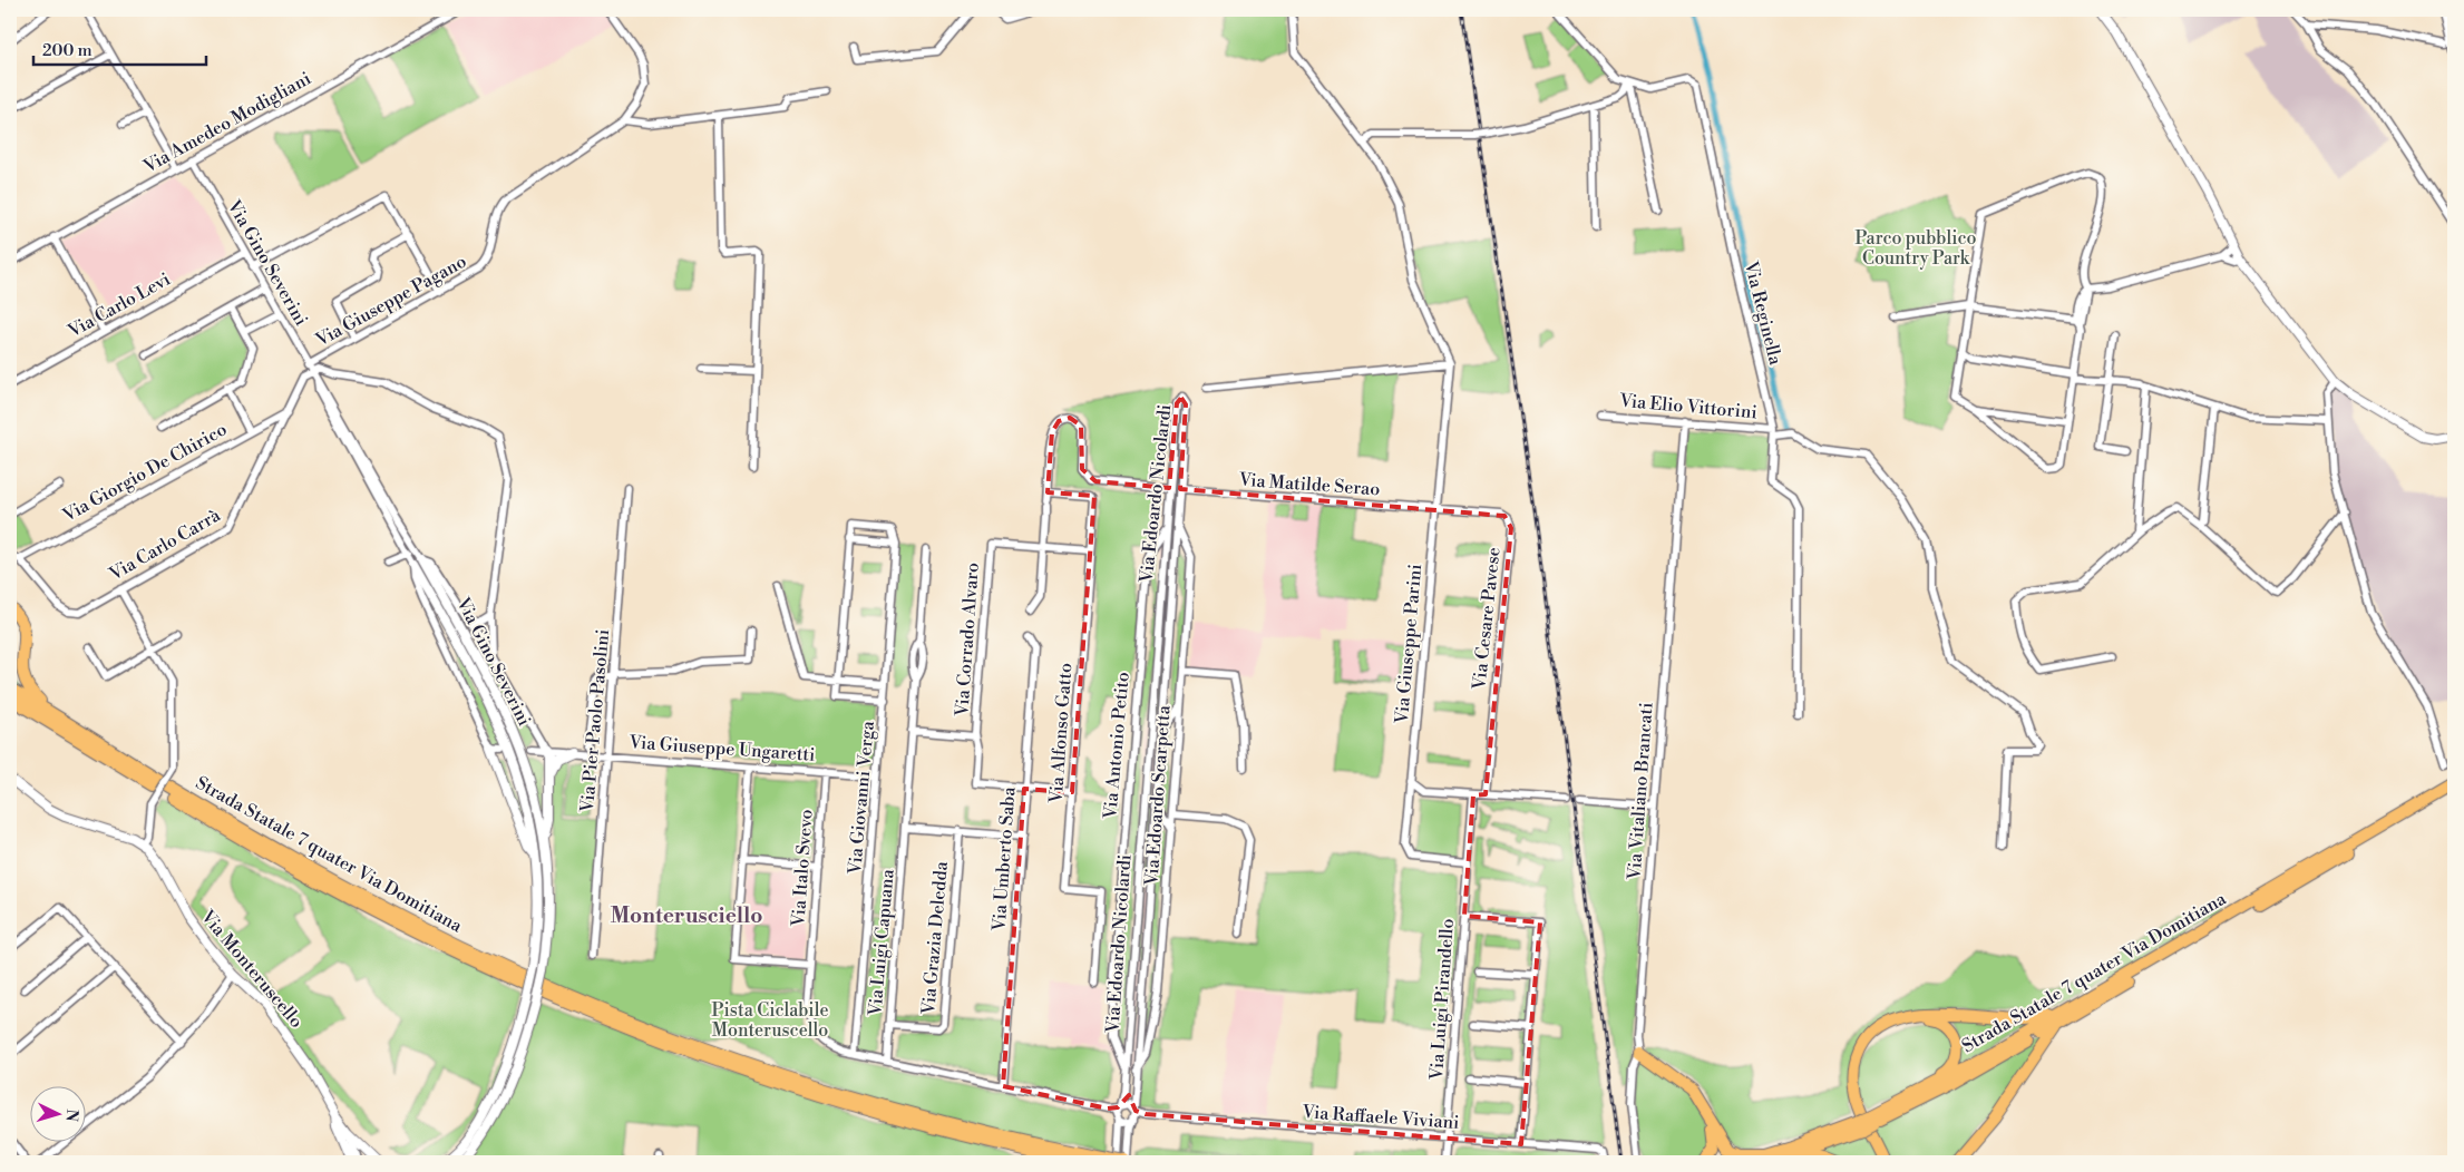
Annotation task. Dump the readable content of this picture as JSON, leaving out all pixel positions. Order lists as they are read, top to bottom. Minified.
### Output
{"streets":{"highway":["Strada Statale 7 quater Via Domitiana"],"street":["Via Amedeo Modigliani","Via Gino Severini","Via Giuseppe Pagano","Via Carlo Levi","Via Reginella","Via Elio Vittorini","Via Giorgio De Chirico","Via Matilde Serao","Via Edoardo Nicolardi","Via Carlo Carrà","Via Cesare Pavese","Via Corrado Alvaro","Via Giuseppe Parini","Via Pier Paolo Pasolini","Via Alfonso Gatto","Via Antonio Petito","Via Giuseppe Ungaretti","Via Vitaliano Brancati","Via Edoardo Scarpetta","Via Giovanni Verga","Via Umberto Saba","Via Italo Svevo","Via Grazia Deledda","Via Luigi Capuana","Via Monteruscello","Via Luigi Pirandello","Via Raffaele Viviani"]},"crossings":[["Via Amedeo Modigliani","Via Gino Severini"],["Via Gino Severini","Via Giuseppe Pagano"],["Via Gino Severini","Via Carlo Levi"],["Via Gino Severini","Via Carlo Carrà"],["Via Gino Severini","Via Giuseppe Ungaretti"],["Via Giuseppe Pagano","Via Carlo Carrà"],["Via Reginella","Via Elio Vittorini"],["Via Elio Vittorini","Via Vitaliano Brancati"],["Via Giorgio De Chirico","Via Carlo Carrà"],["Via Matilde Serao","Via Edoardo Nicolardi"],["Via Matilde Serao","Via Cesare Pavese"],["Via Matilde Serao","Via Giuseppe Parini"],["Via Edoardo Nicolardi","Via Antonio Petito"],["Via Edoardo Nicolardi","Via Edoardo Scarpetta"],["Via Edoardo Nicolardi","Strada Statale 7 quater Via Domitiana"],["Via Edoardo Nicolardi","Via Raffaele Viviani"],["Via Cesare Pavese","Via Giuseppe Parini"],["Via Corrado Alvaro","Via Alfonso Gatto"],["Via Corrado Alvaro","Via Umberto Saba"],["Via Corrado Alvaro","Via Luigi Capuana"],["Via Giuseppe Parini","Via Luigi Pirandello"],["Via Pier Paolo Pasolini","Via Giuseppe Ungaretti"],["Via Giuseppe Ungaretti","Via Giovanni Verga"],["Via Giuseppe Ungaretti","Via Italo Svevo"],["Via Giovanni Verga","Via Italo Svevo"],["Via Grazia Deledda","Via Luigi Capuana"],["Via Luigi Pirandello","Via Raffaele Viviani"]],"districts":["Monterusciello"],"parks":["Parco pubblico Country Park","Pista Ciclabile Monteruscello"],"scale_bar":"200 m","north":"right"}
